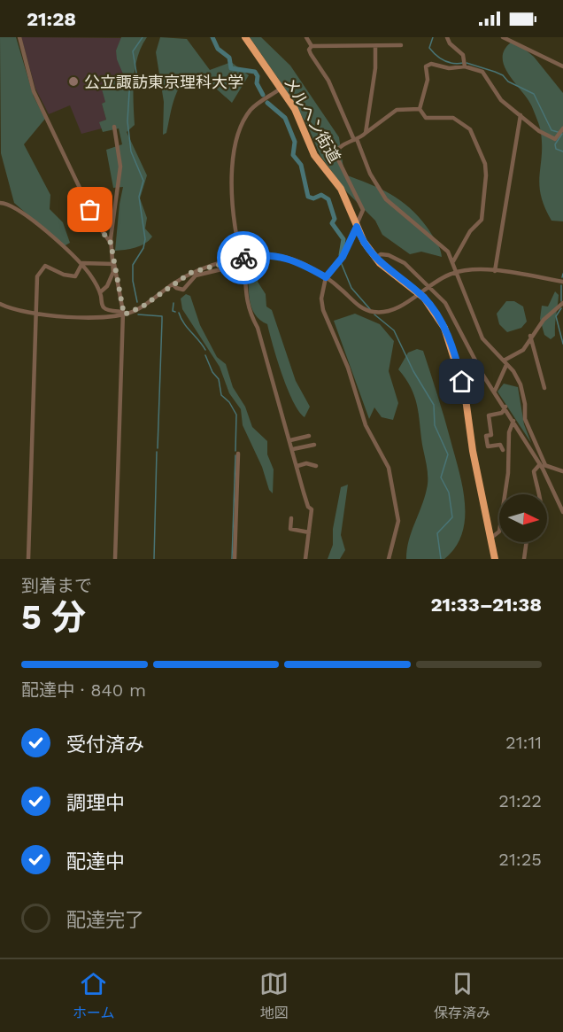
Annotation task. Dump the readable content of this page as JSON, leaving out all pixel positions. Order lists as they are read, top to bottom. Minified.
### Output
{"streets":{"highway":["メルヘン街道"]},"places":["公立諏訪東京理科大学"],"north":"right","page":{"status":"21:28","heading":["5 分","到着まで","21:33–21:38"],"bar":"配達中 · 840 m","list":[["受付済み","21:11"],["調理中","21:22"],["配達中","21:25"],"配達完了"],"tabs":["ホーム","地図","保存済み"]}}
